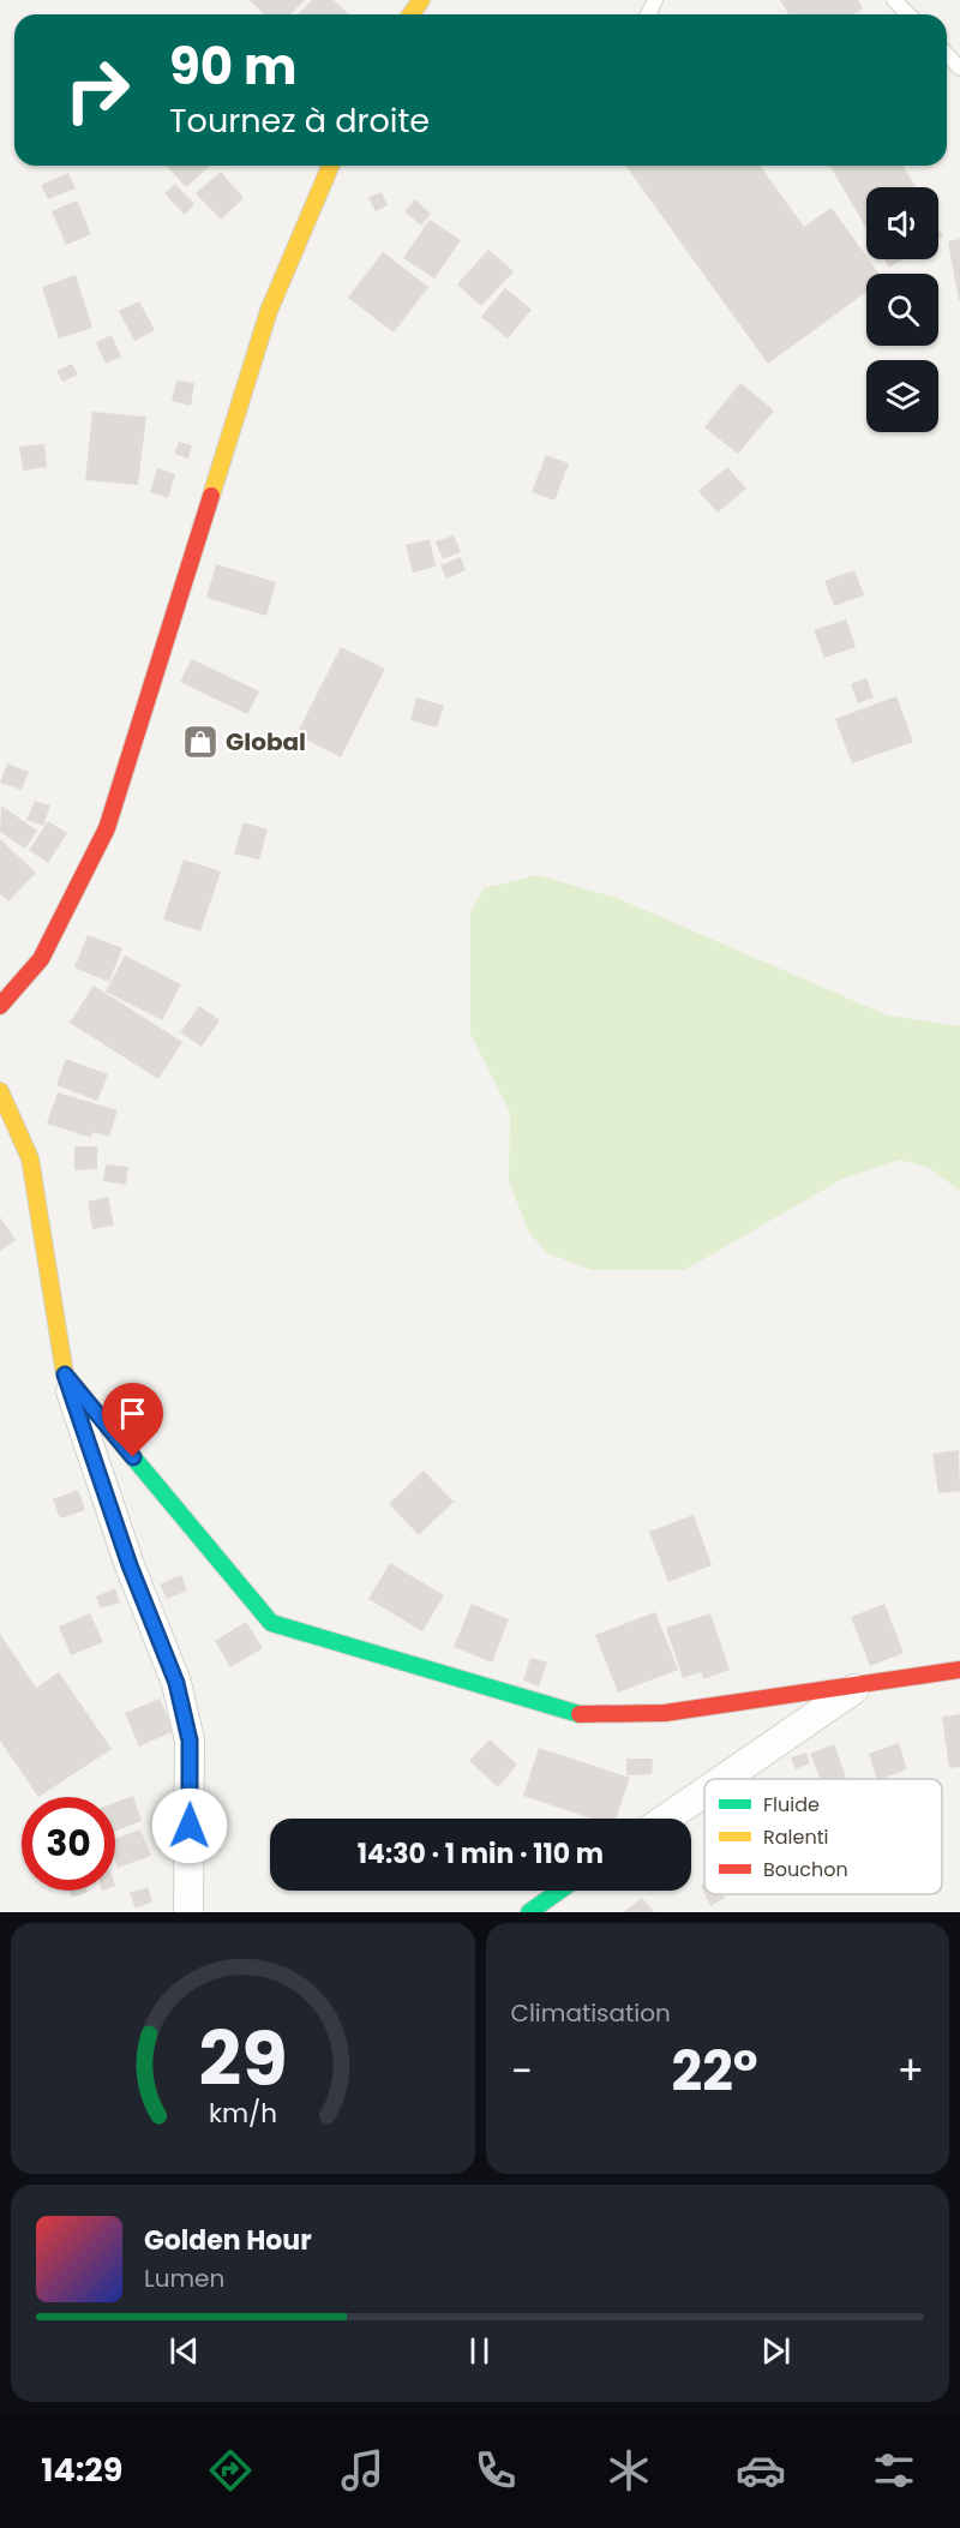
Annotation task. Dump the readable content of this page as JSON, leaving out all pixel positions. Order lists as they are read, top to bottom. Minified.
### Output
{"places":{"shop":["Global"]},"legend":["Fluide","Ralenti","Bouchon"],"page":{"turn":["90 m","Tournez à droite"],"limit":"30","trip":"14:30 · 1 min · 110 m","tile":"Climatisation","heat":["−","22°","+"],"song":["Golden Hour","Lumen"],"tabs":"14:29","gauge":["29","km/h"]}}
